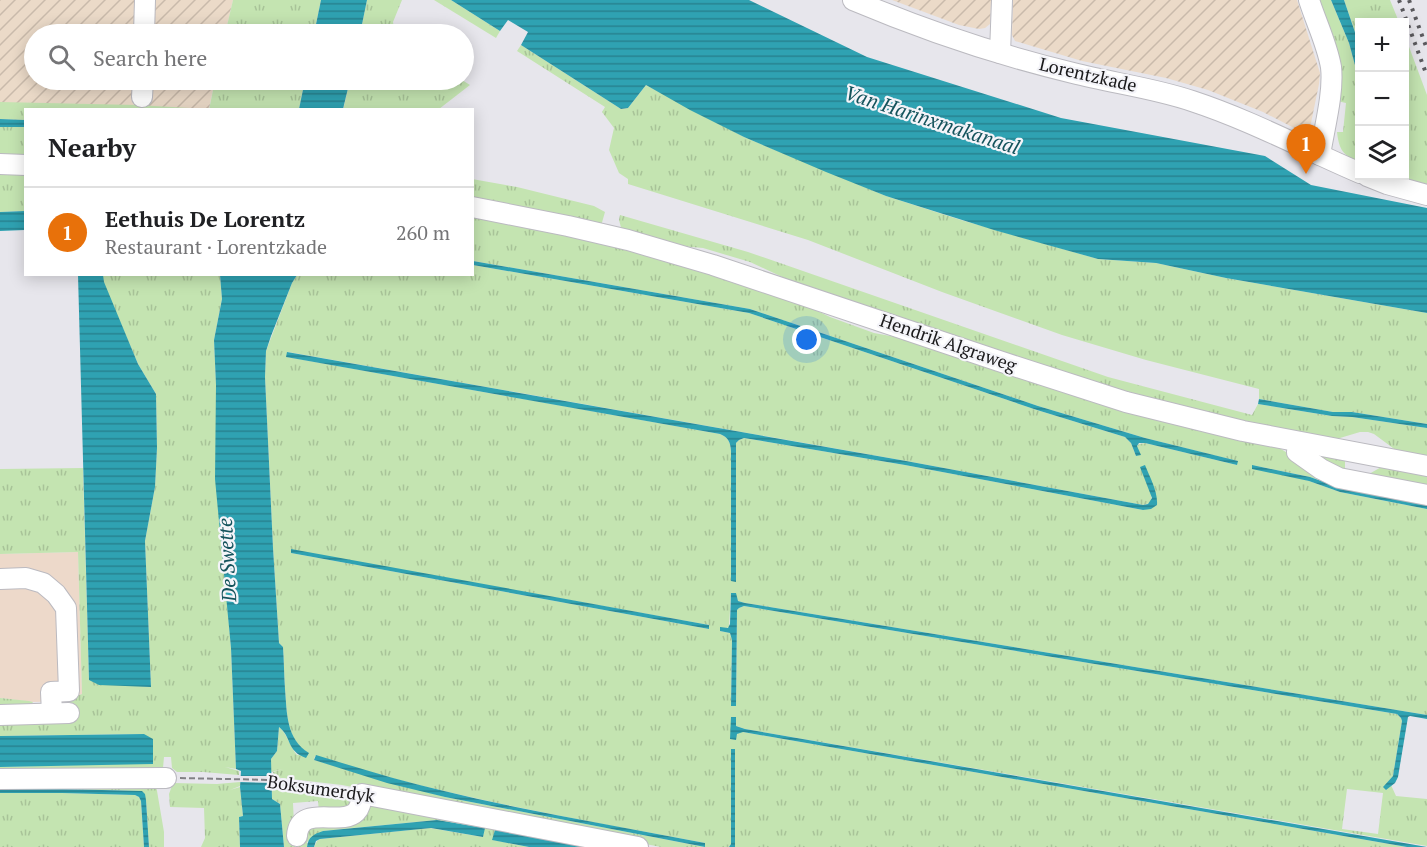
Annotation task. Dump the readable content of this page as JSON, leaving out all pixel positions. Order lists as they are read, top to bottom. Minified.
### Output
{"streets":{"street":["Lorentzkade","Hendrik Algraweg","Boksumerdyk"]},"water":["Van Harinxmakanaal","De Swette"],"page":{"map_buttons":["+","−"],"search":"Search here","heading":"Nearby","pins":"1","list":[{"mark":"1","name":"Eethuis De Lorentz","note":"Restaurant · Lorentzkade","value":"260 m"}]}}
